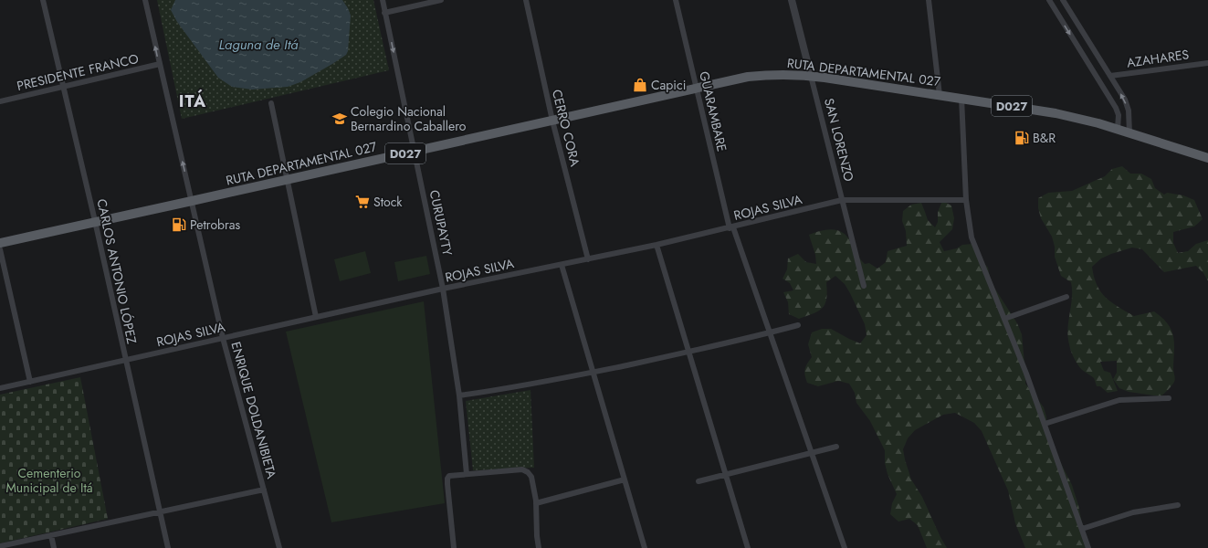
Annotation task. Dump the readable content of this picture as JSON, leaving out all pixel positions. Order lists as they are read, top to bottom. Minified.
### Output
{"streets":{"main road":["RUTA DEPARTAMENTAL 027","D027"],"street":["AZAHARES","PRESIDENTE FRANCO","GUARAMBARE","CERRO CORA","SAN LORENZO","ROJAS SILVA","CURUPAYTY","CARLOS ANTONIO LÓPEZ","ENRIQUE DOLDANIBIETA"]},"crossings":[["PRESIDENTE FRANCO","CARLOS ANTONIO LÓPEZ"],["PRESIDENTE FRANCO","ENRIQUE DOLDANIBIETA"],["RUTA DEPARTAMENTAL 027","GUARAMBARE"],["RUTA DEPARTAMENTAL 027","CERRO CORA"],["RUTA DEPARTAMENTAL 027","SAN LORENZO"],["RUTA DEPARTAMENTAL 027","CURUPAYTY"],["RUTA DEPARTAMENTAL 027","CARLOS ANTONIO LÓPEZ"],["RUTA DEPARTAMENTAL 027","ENRIQUE DOLDANIBIETA"],["GUARAMBARE","ROJAS SILVA"],["CERRO CORA","ROJAS SILVA"],["SAN LORENZO","ROJAS SILVA"],["ROJAS SILVA","CURUPAYTY"],["ROJAS SILVA","CARLOS ANTONIO LÓPEZ"],["ROJAS SILVA","ENRIQUE DOLDANIBIETA"]],"one_way":["ENRIQUE DOLDANIBIETA"],"districts":["ITÁ"],"water":["Laguna de Itá"],"parks":["Cementerio Municipal de Itá"],"places":{"shop":["Capici"],"school or university":["Colegio Nacional Bernardino Caballero"],"fuel station":["B&R","Petrobras"],"supermarket":["Stock"]}}
